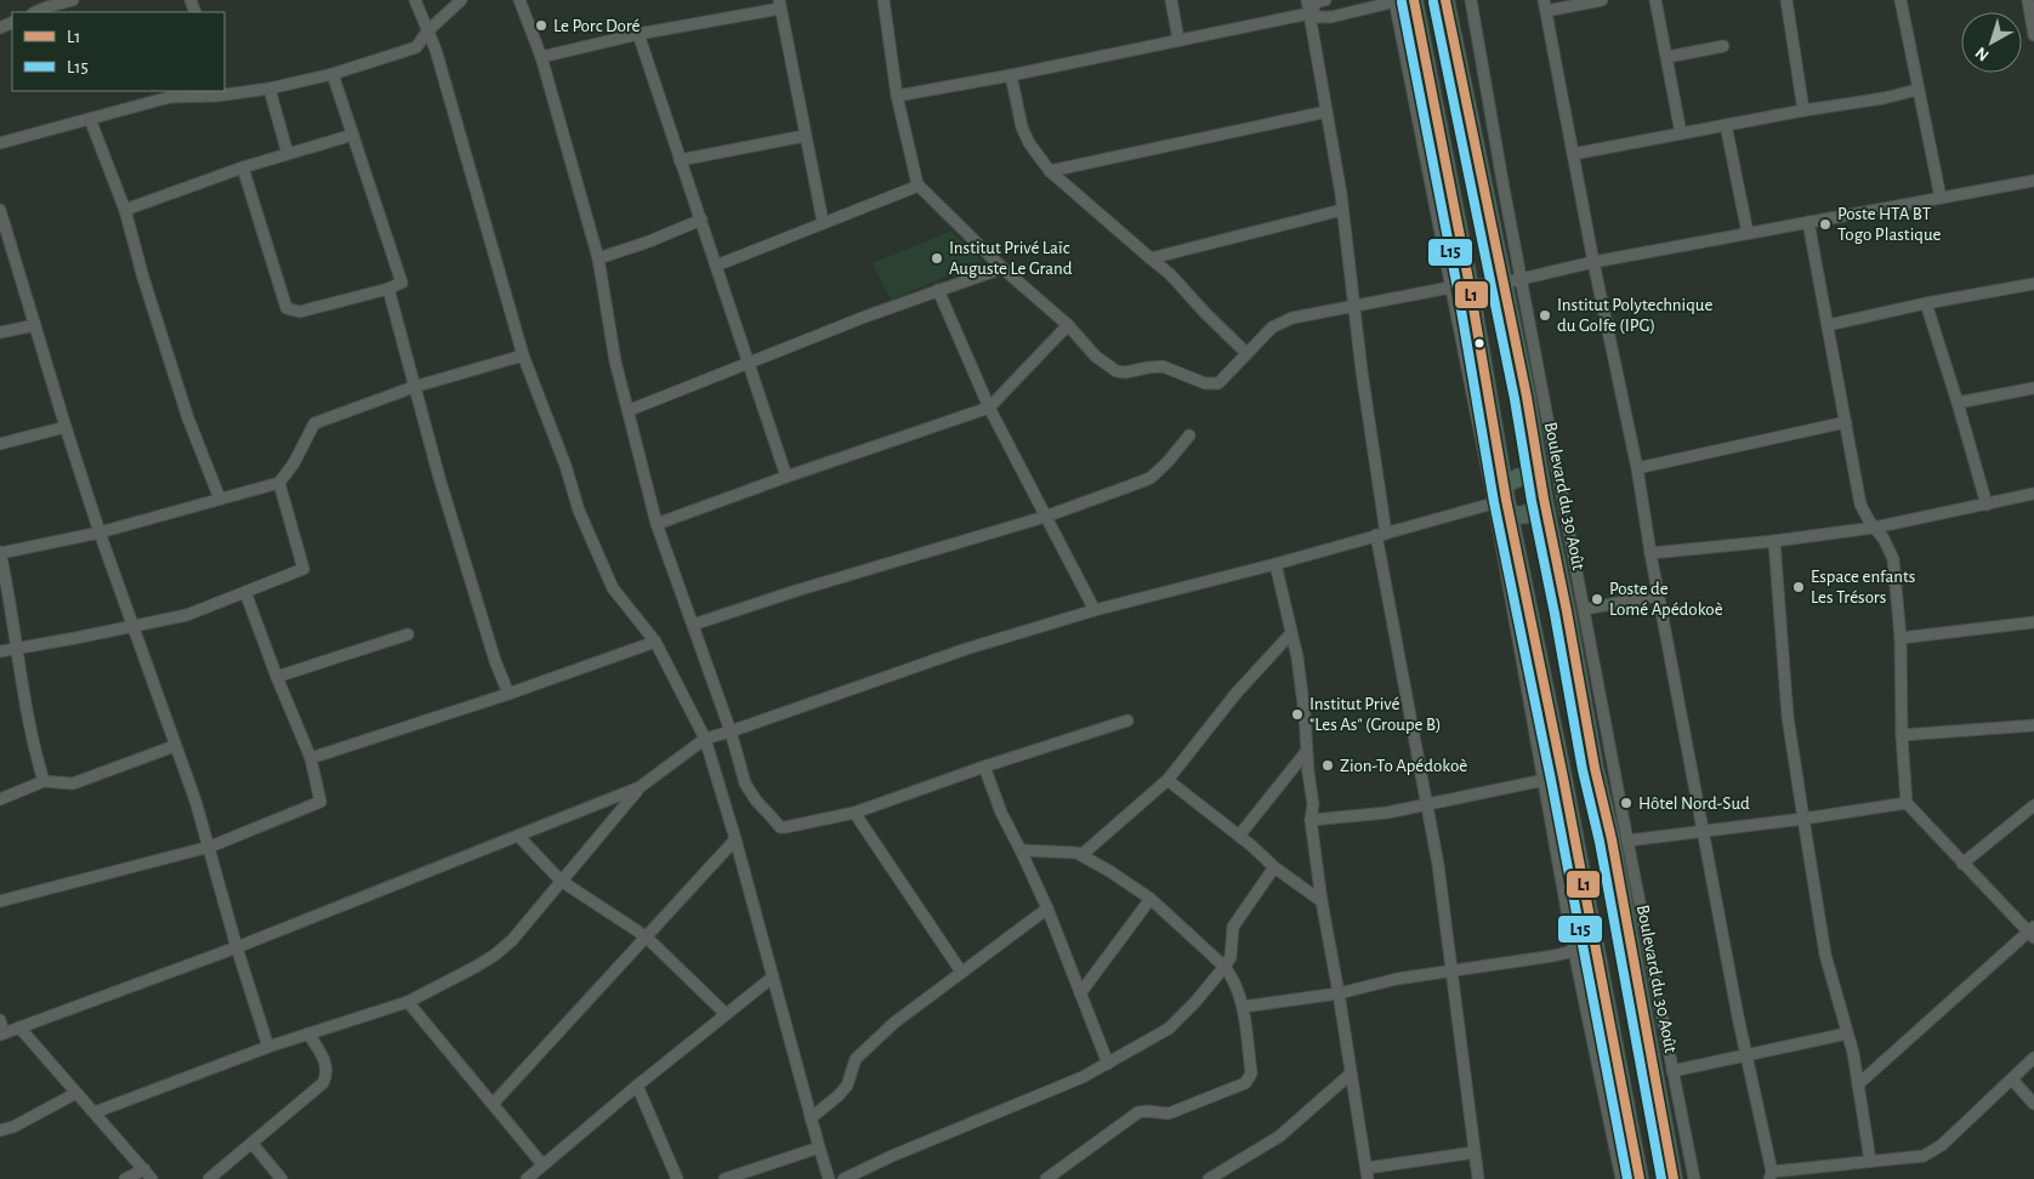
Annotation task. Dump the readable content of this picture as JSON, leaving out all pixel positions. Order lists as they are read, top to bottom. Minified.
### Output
{"streets":{"highway":["Boulevard du 30 Août"]},"places":["Le Porc Doré","Poste HTA BT Togo Plastique","Institut Privé Laïc Auguste Le Grand","Institut Polytechnique du Golfe (IPG)","Espace enfants Les Trésors","Poste de Lomé Apédokoè","Institut Privé \"Les As\" (Groupe B)","Zion-To Apédokoè","Hôtel Nord-Sud"],"lines":["transit line L1","transit line L15"],"legend":["L1","L15"],"north":"bottom left"}
